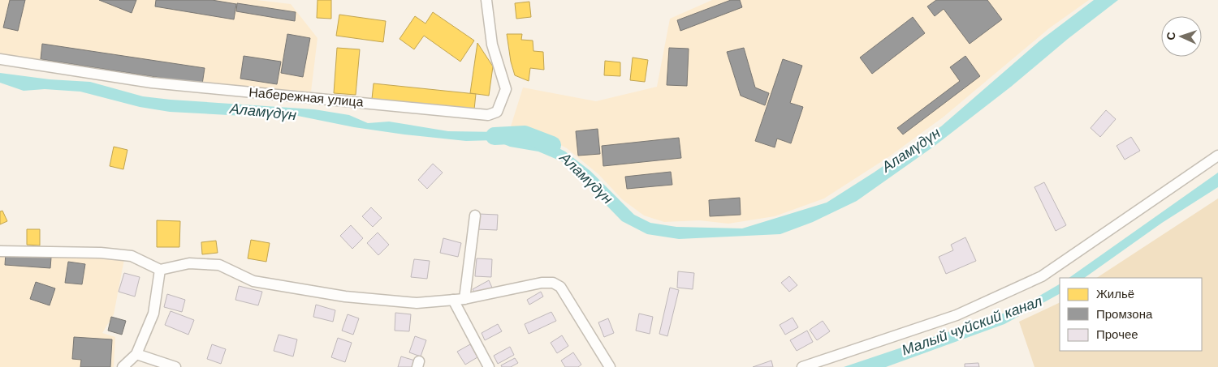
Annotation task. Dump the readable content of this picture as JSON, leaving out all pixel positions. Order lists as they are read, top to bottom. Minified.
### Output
{"streets":{"street":["Набережная улица"]},"water":["Аламүдүн","Малый чуйский канал"],"legend":["Жильё","Промзона","Прочее"],"north":"left"}
